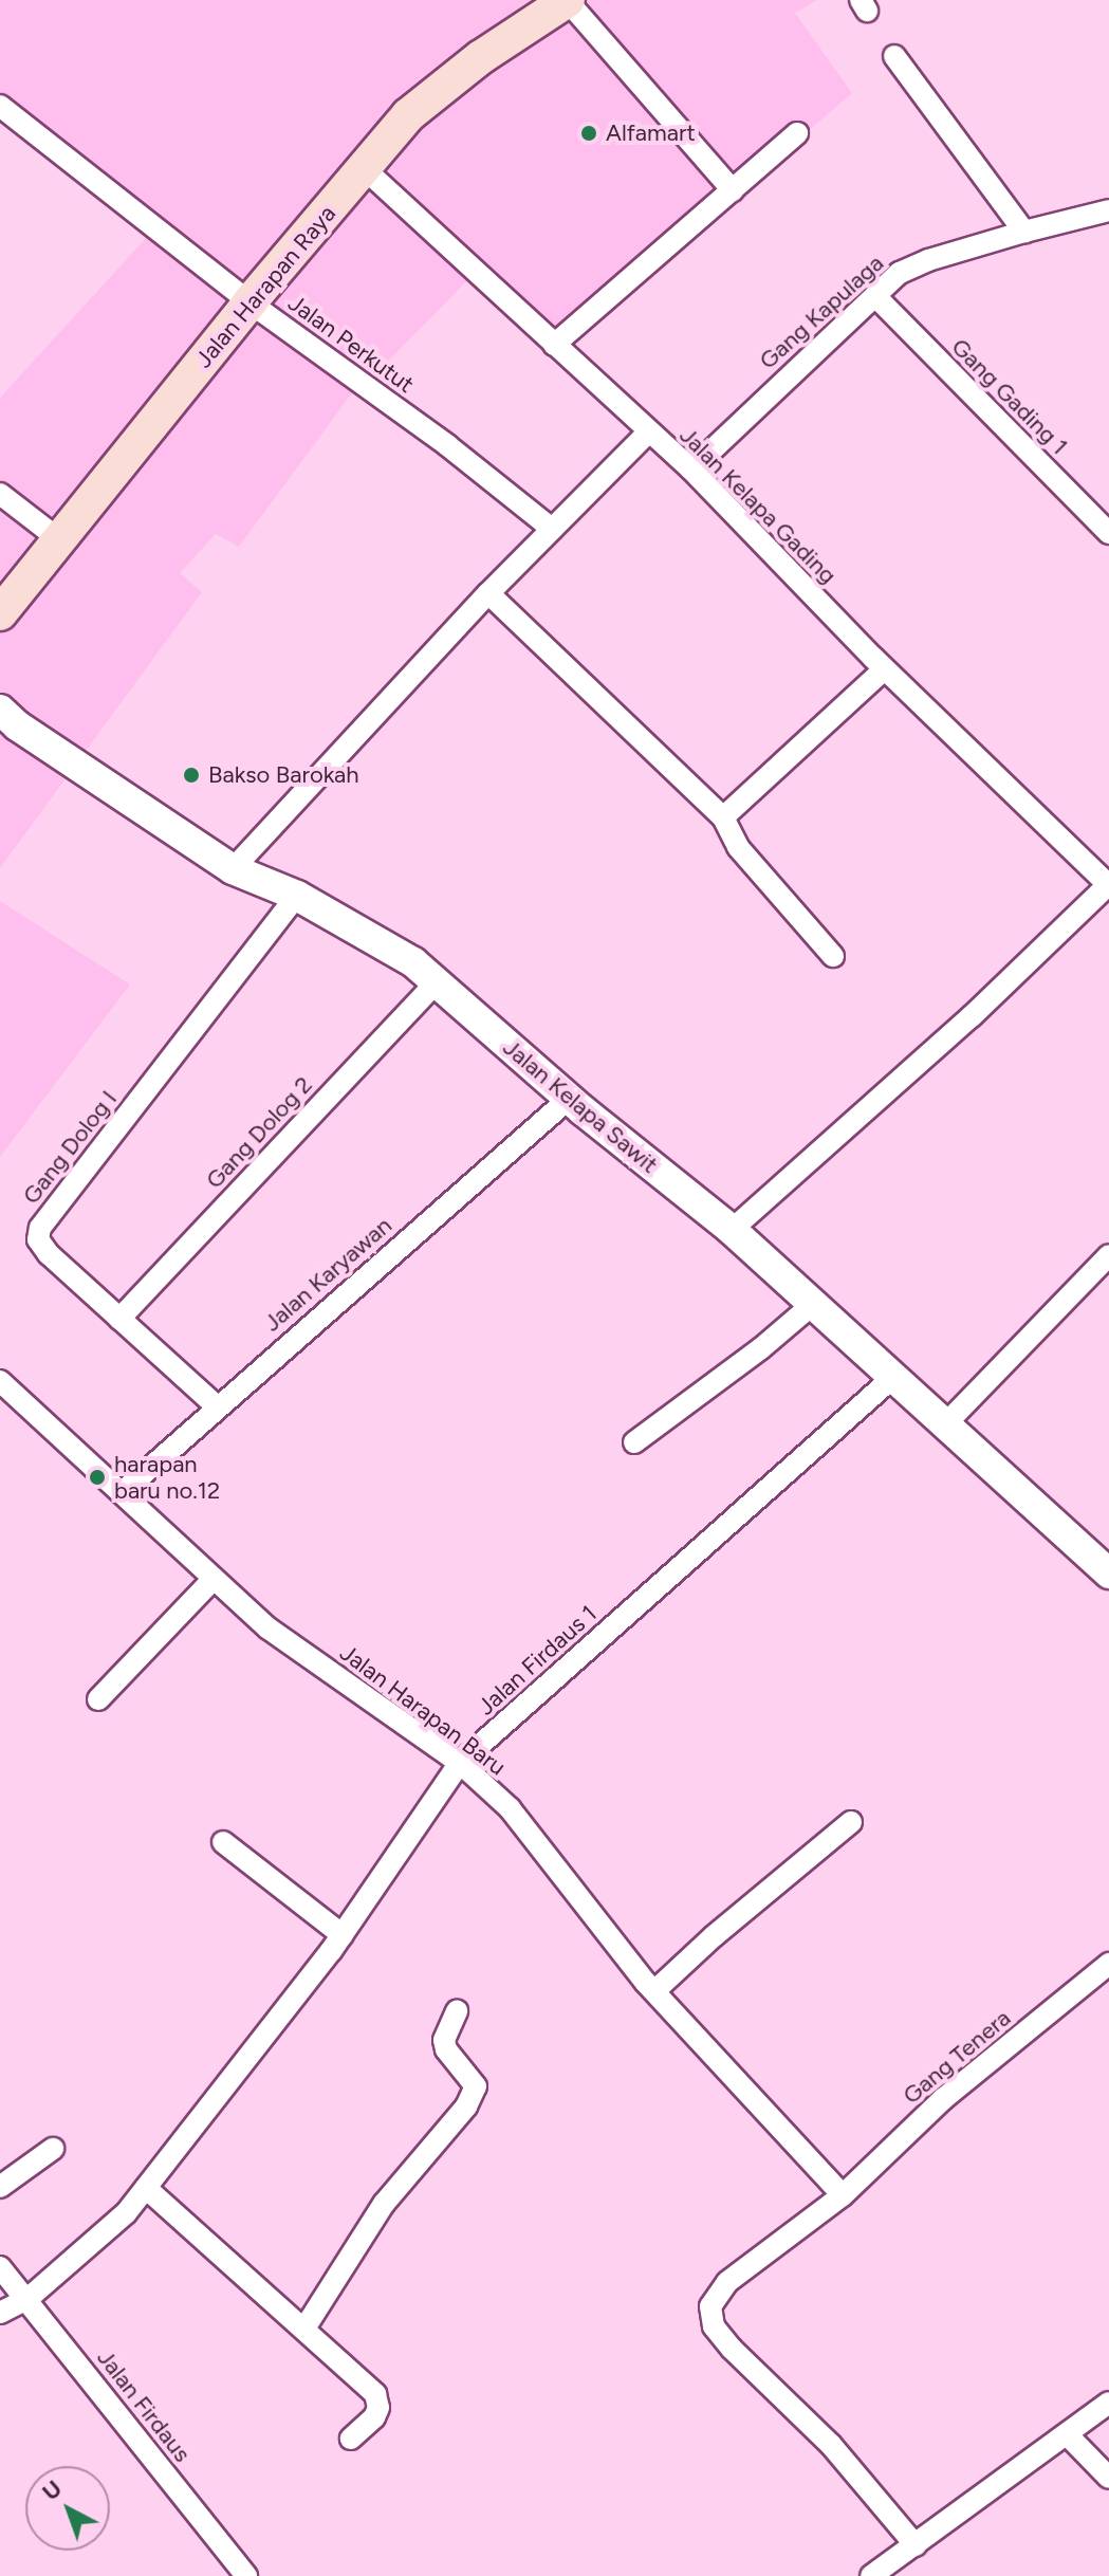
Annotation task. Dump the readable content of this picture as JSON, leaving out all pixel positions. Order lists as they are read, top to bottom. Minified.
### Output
{"streets":{"main road":["Jalan Harapan Raya","Jalan Kelapa Sawit"],"street":["Gang Kapulaga","Jalan Perkutut","Gang Gading 1","Jalan Kelapa Gading","Gang Dolog 2","Gang Dolog I","Jalan Karyawan","Jalan Firdaus 1","Jalan Harapan Baru","Gang Tenera","Jalan Firdaus"]},"crossings":[["Jalan Harapan Raya","Jalan Perkutut"],["Jalan Harapan Raya","Jalan Kelapa Gading"],["Gang Kapulaga","Gang Gading 1"],["Gang Kapulaga","Jalan Kelapa Gading"],["Jalan Kelapa Sawit","Gang Dolog 2"],["Jalan Kelapa Sawit","Gang Dolog I"],["Jalan Kelapa Sawit","Jalan Karyawan"],["Jalan Kelapa Sawit","Jalan Firdaus 1"],["Gang Dolog 2","Gang Dolog I"],["Gang Dolog I","Jalan Karyawan"],["Jalan Karyawan","Jalan Harapan Baru"],["Jalan Firdaus 1","Jalan Harapan Baru"],["Jalan Firdaus 1","Jalan Firdaus"],["Jalan Harapan Baru","Gang Tenera"]],"places":["Alfamart","Bakso Barokah","harapan baru no.12"],"north":"top left"}
